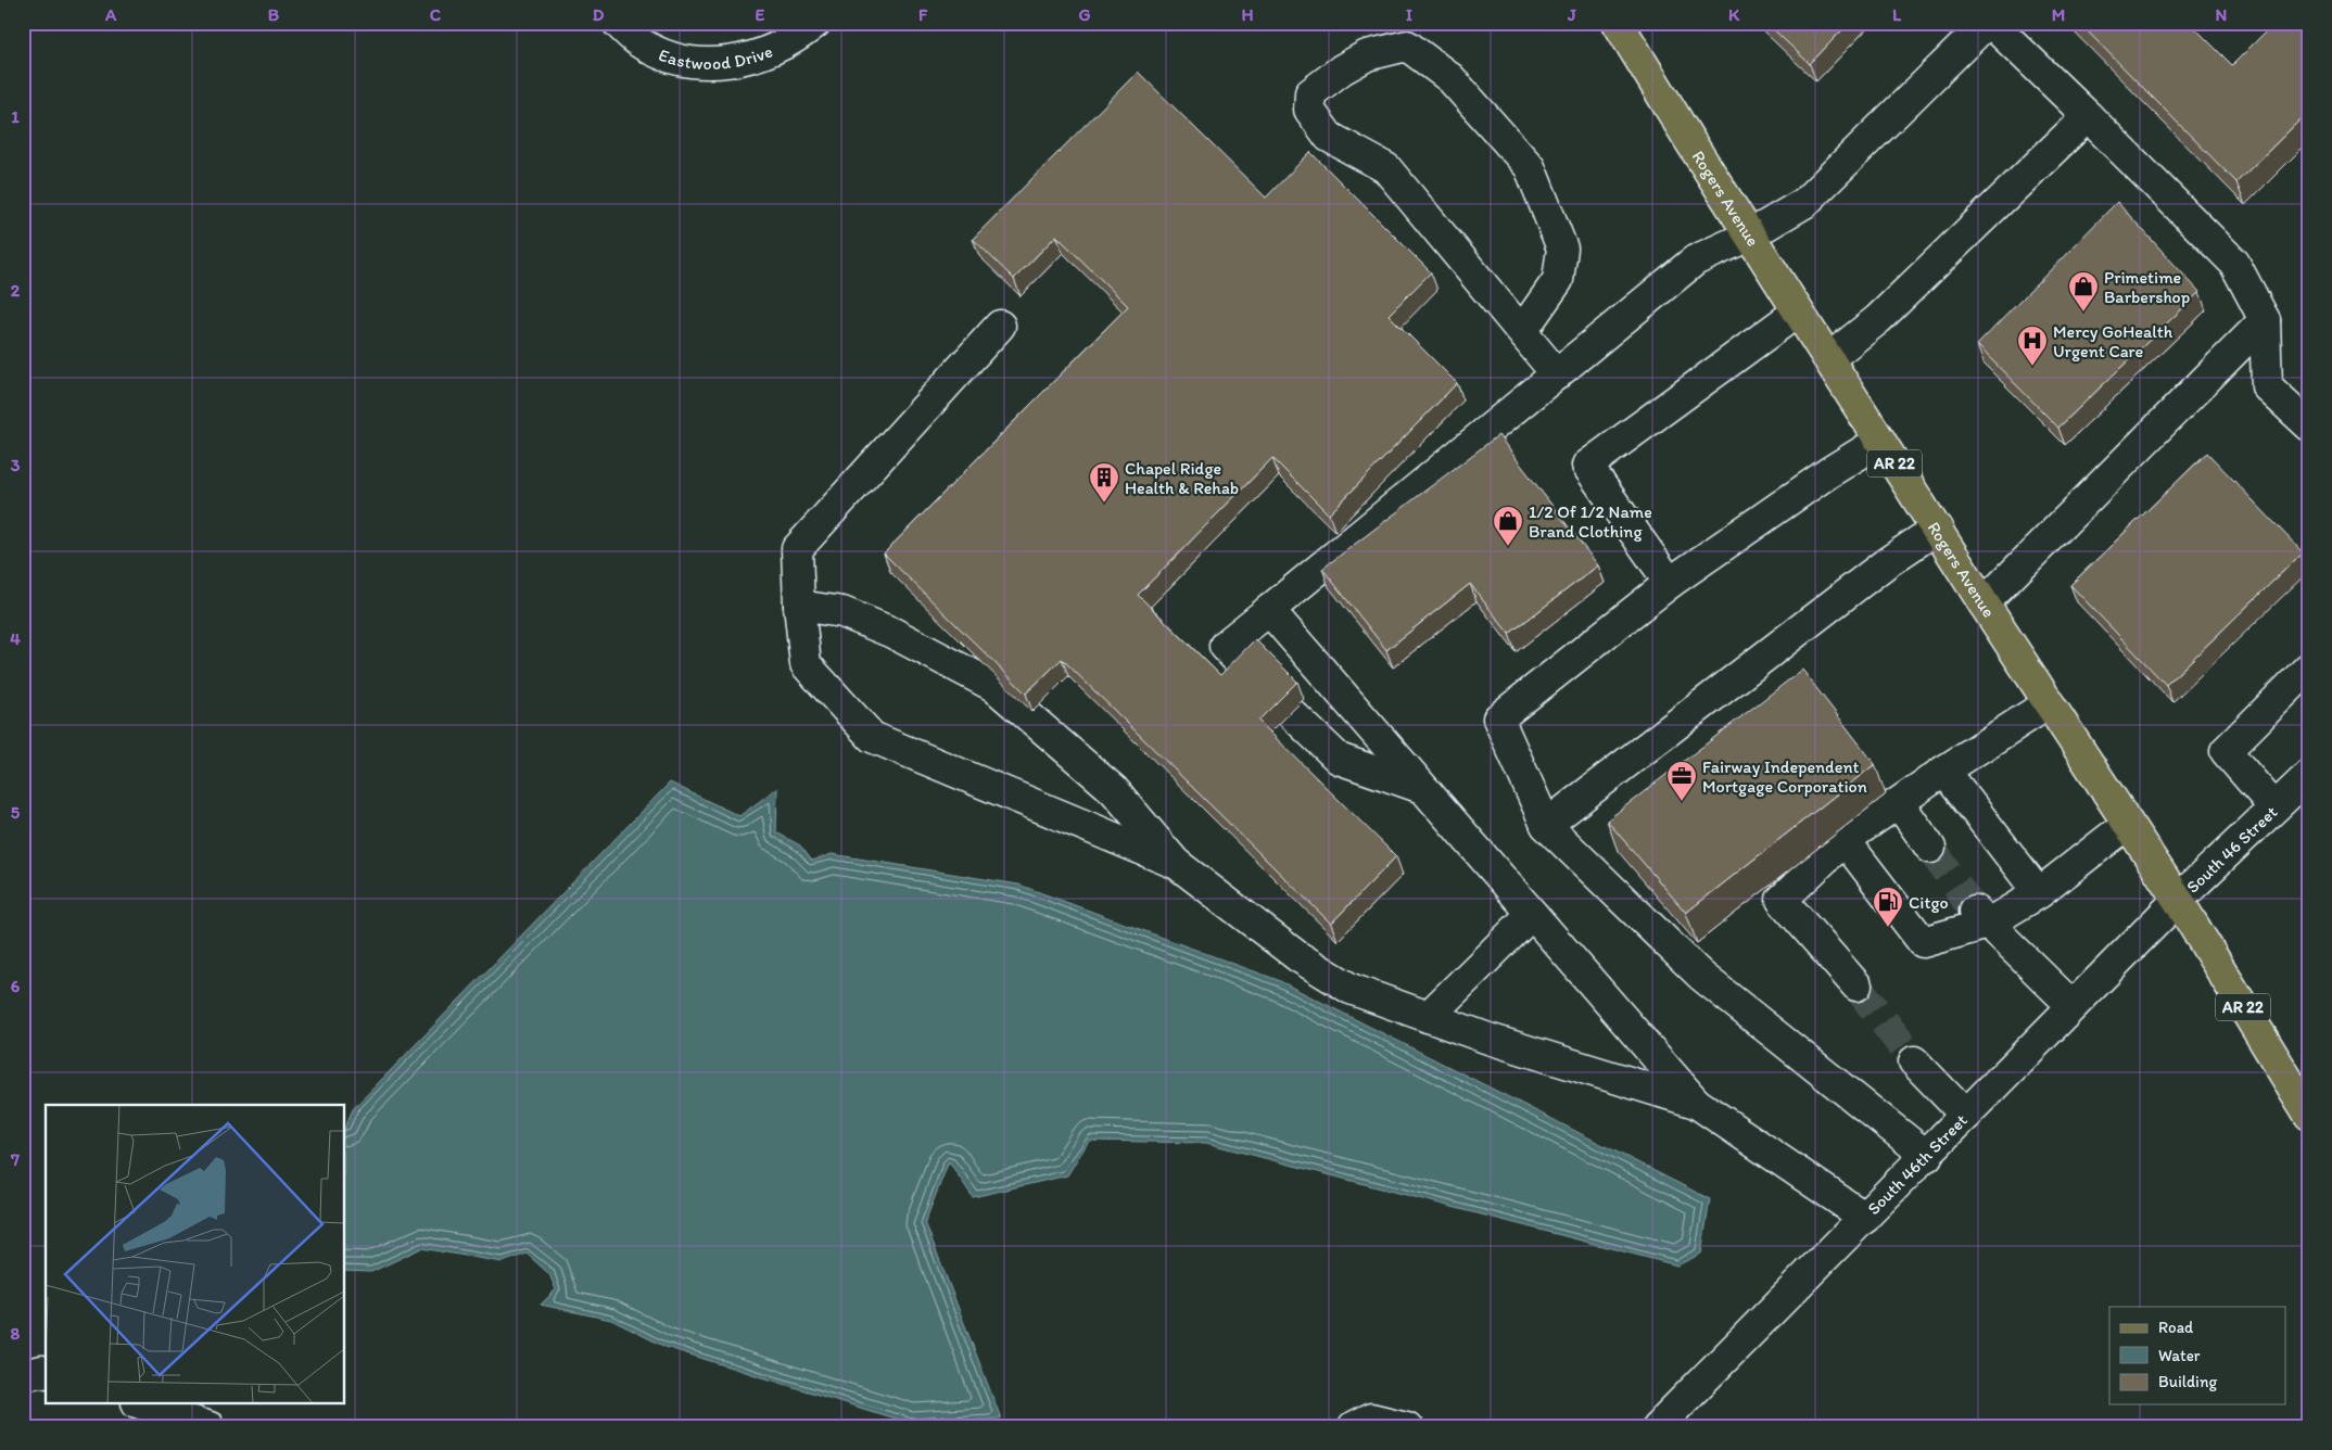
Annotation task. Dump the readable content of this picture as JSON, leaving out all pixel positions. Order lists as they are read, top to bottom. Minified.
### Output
{"streets":{"main road":["Rogers Avenue","AR 22"],"street":["Eastwood Drive","South 46 Street","South 46th Street"]},"crossings":[["Rogers Avenue","South 46 Street"],["Rogers Avenue","South 46th Street"],["South 46 Street","South 46th Street"]],"places":{"shop":["Primetime Barbershop","1/2 Of 1/2 Name Brand Clothing"],"hospital":["Mercy GoHealth Urgent Care"],"building":["Chapel Ridge Health & Rehab"],"office":["Fairway Independent Mortgage Corporation"],"fuel station":["Citgo"]},"legend":["Road","Water","Building"],"grid":{"columns":["A","B","C","D","E","F","G","H","I","J","K","L","M","N"],"rows":["1","2","3","4","5","6","7","8"]}}
